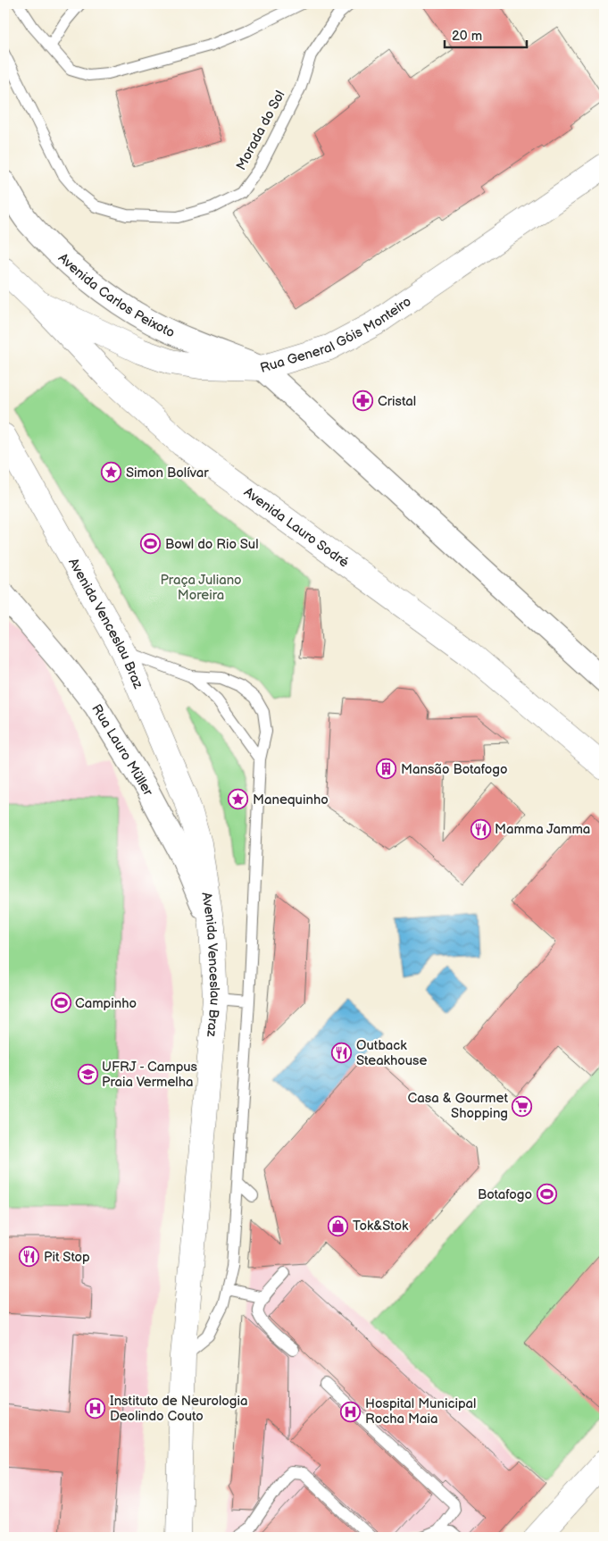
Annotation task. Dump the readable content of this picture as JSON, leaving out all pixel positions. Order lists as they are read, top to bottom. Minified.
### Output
{"streets":{"main road":["Rua General Góis Monteiro","Avenida Lauro Sodré","Avenida Venceslau Braz"],"street":["Avenida Carlos Peixoto","Rua Lauro Müller"],"lane":["Morada do Sol"]},"crossings":[["Avenida Carlos Peixoto","Rua General Góis Monteiro"],["Rua General Góis Monteiro","Avenida Lauro Sodré"],["Avenida Venceslau Braz","Rua Lauro Müller"]],"parks":["Praça Juliano Moreira"],"places":{"pharmacy":["Cristal"],"place":["Simon Bolívar","Manequinho"],"sports":["Bowl do Rio Sul","Campinho","Botafogo"],"building":["Mansão Botafogo"],"restaurant":["Mamma Jamma","Outback Steakhouse","Pit Stop"],"school or university":["UFRJ - Campus Praia Vermelha"],"supermarket":["Casa & Gourmet Shopping"],"shop":["Tok&Stok"],"hospital":["Instituto de Neurologia Deolindo Couto","Hospital Municipal Rocha Maia"]},"scale_bar":"20 m"}
